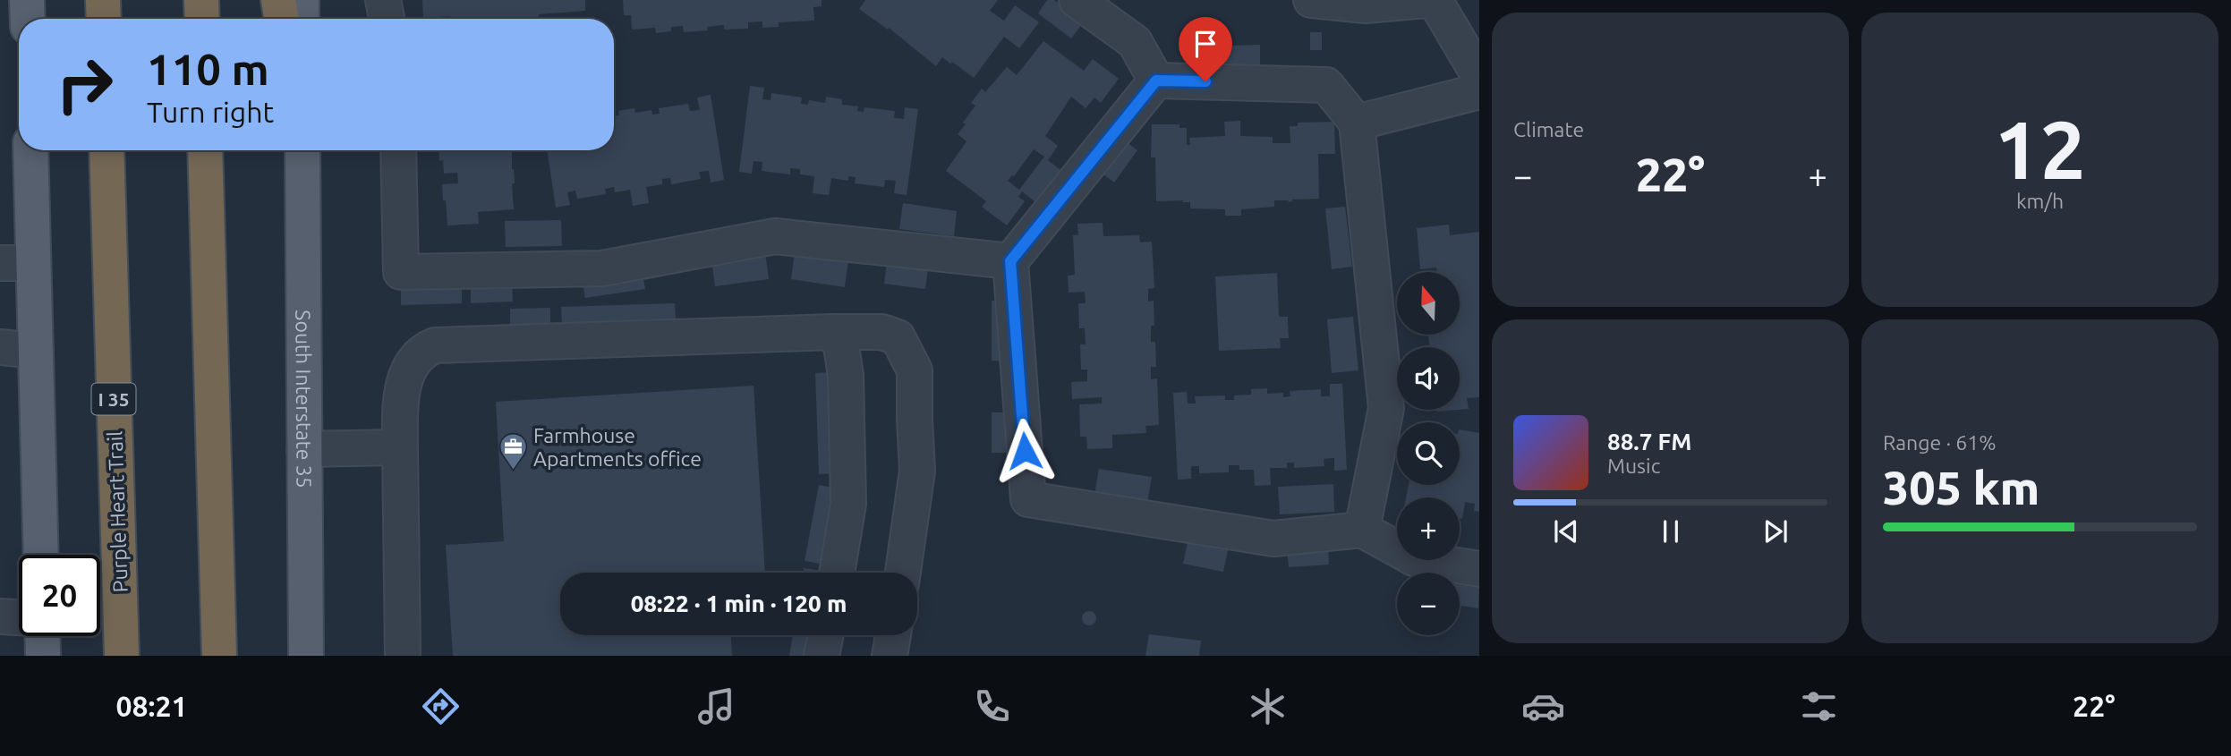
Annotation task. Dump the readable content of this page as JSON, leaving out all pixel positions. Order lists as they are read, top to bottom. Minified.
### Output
{"streets":{"highway":["I 35","Purple Heart Trail"],"main road":["South Interstate 35"]},"places":{"office":["Farmhouse Apartments office"]},"north":"top","page":{"tile":["Climate",["12","km/h"],["Range · 61%","305 km"]],"turn":["110 m","Turn right"],"heat":["−","22°","+"],"map_buttons":["+","−"],"song":["88.7 FM","Music"],"limit":"20","trip":"08:22 · 1 min · 120 m","tabs":["08:21","22°"]}}
